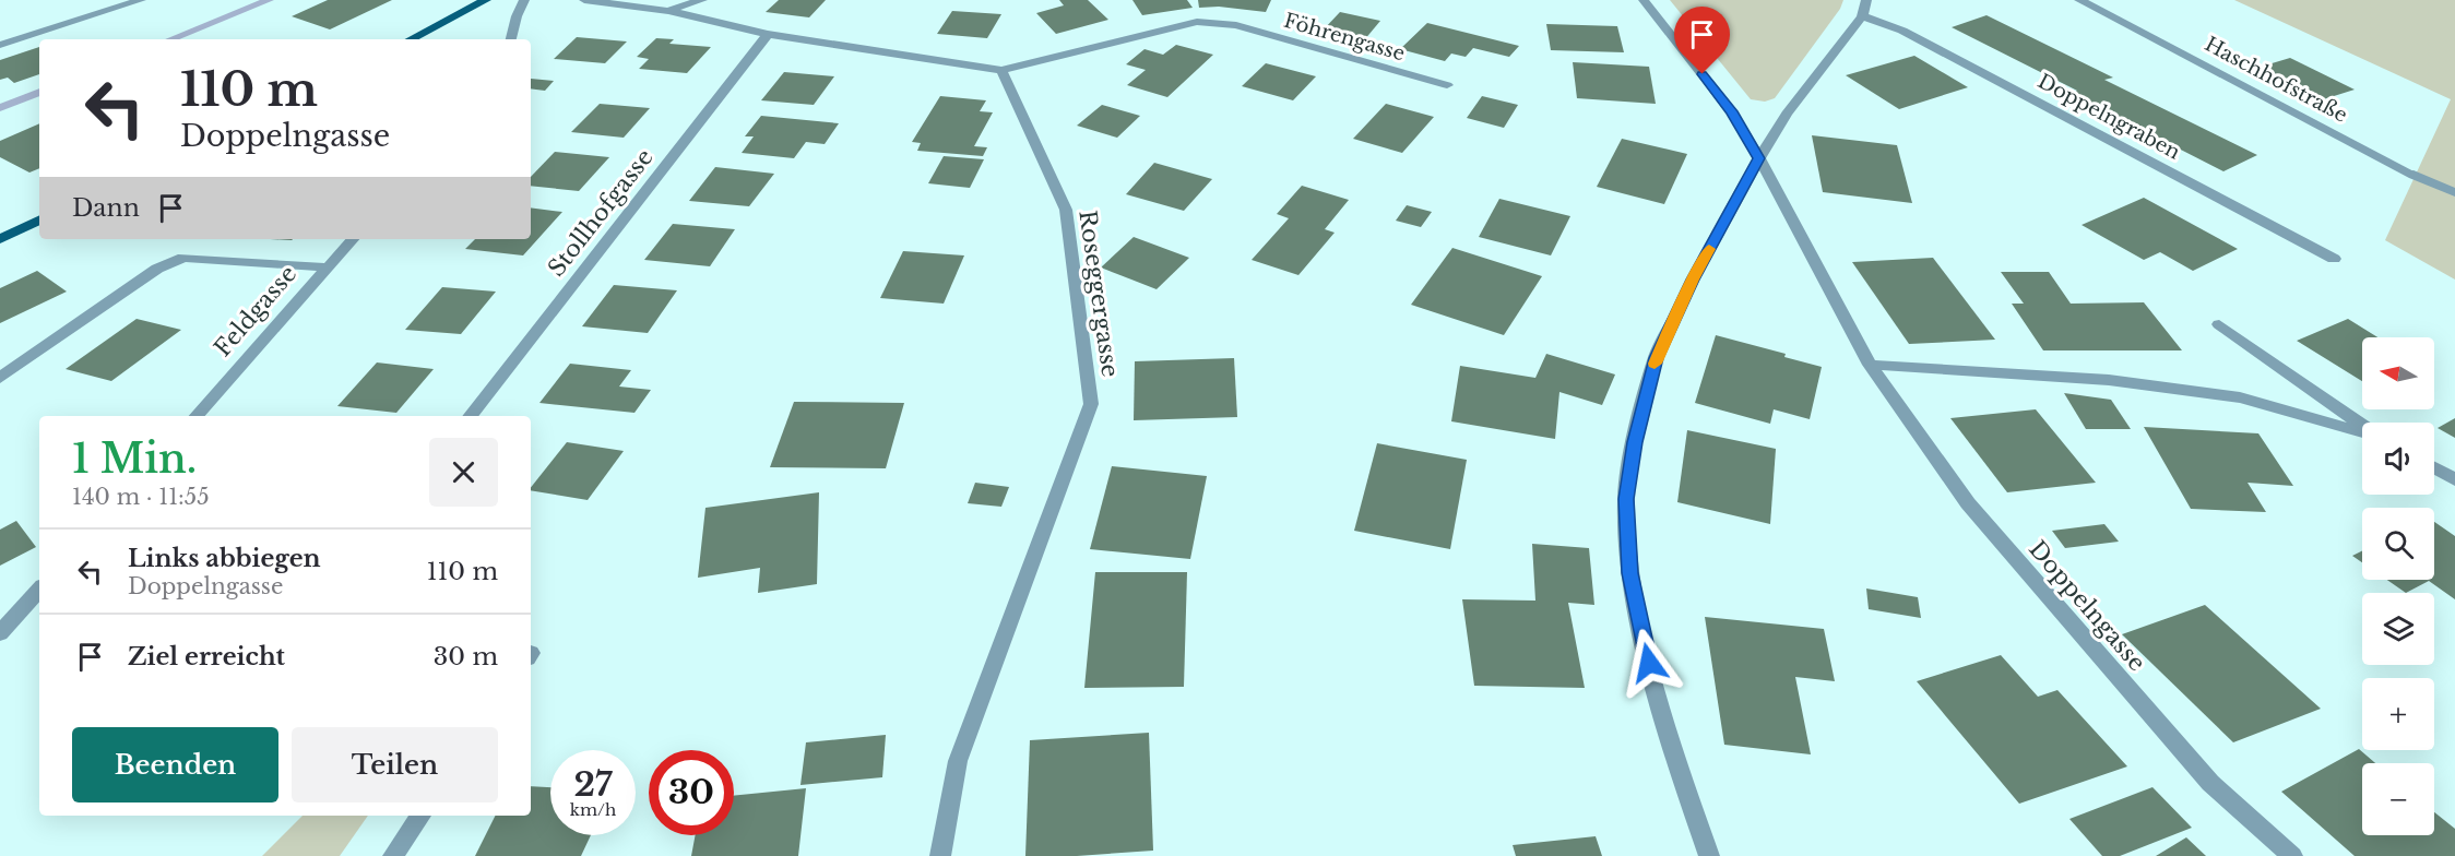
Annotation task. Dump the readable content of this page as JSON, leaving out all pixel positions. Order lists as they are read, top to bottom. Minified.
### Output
{"streets":{"street":["Föhrengasse","Haschhofstraße","Doppelngraben","Stollhofgasse","Roseggergasse","Feldgasse","Doppelngasse"]},"crossings":[["Föhrengasse","Roseggergasse"]],"north":"left","page":{"turn":["110 m","Doppelngasse"],"then":"Dann","map_buttons":["+","−"],"heading":["1 Min.","140 m · 11:55"],"list":[{"name":"Links abbiegen","note":"Doppelngasse","value":"110 m"},{"name":"Ziel erreicht","value":"30 m"}],"buttons":["Beenden","Teilen"],"speed":"27 km/h","limit":"30"}}
